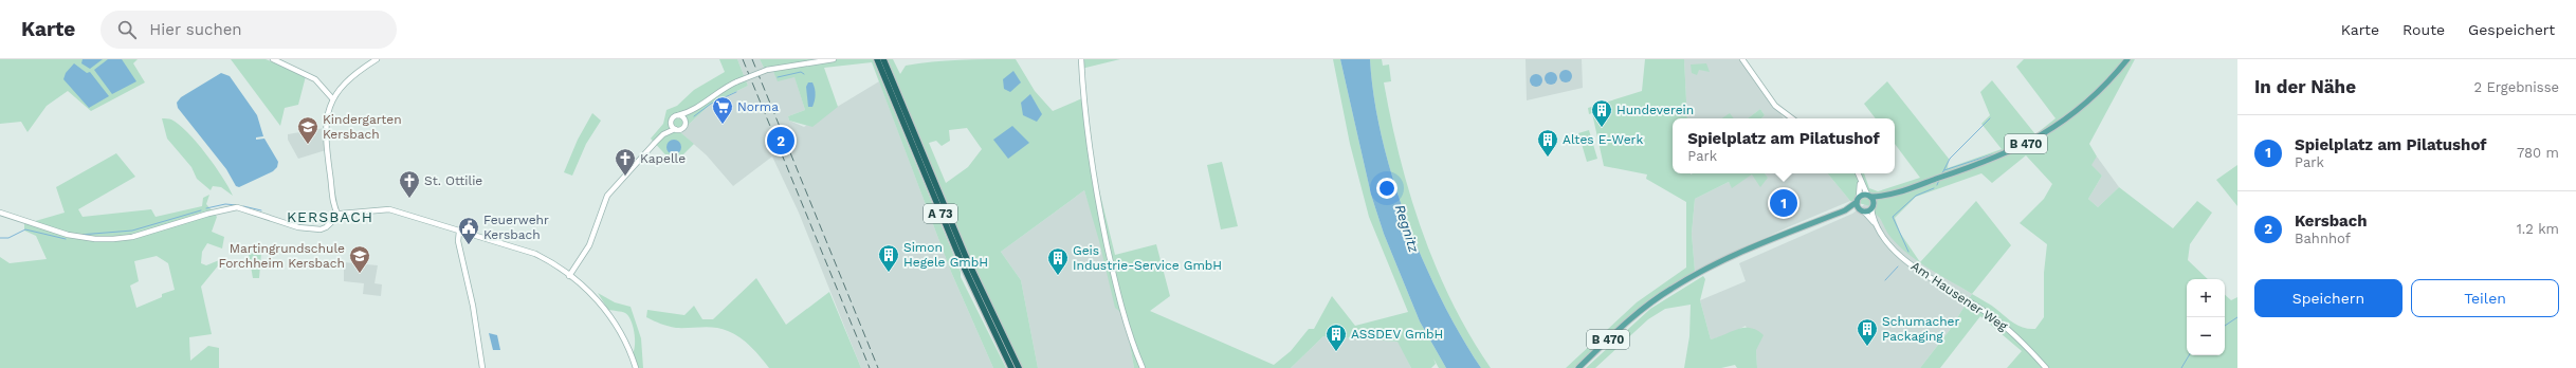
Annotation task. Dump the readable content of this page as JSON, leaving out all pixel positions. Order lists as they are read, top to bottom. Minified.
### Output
{"streets":{"highway":["A 73"],"main road":["B 470","Am Hausener Weg"]},"crossings":[["B 470","Am Hausener Weg"]],"districts":["KERSBACH"],"water":["Regnitz"],"places":{"supermarket":["Norma"],"building":["Hundeverein","Altes E-Werk","Simon Hegele GmbH","Geis Industrie-Service GmbH","Schumacher Packaging","ASSDEV GmbH"],"school or university":["Kindergarten Kersbach","Martingrundschule Forchheim Kersbach"],"church":["Kapelle","St. Ottilie"],"public building":["Feuerwehr Kersbach"]},"page":{"header":"Karte","search":"Hier suchen","nav":["Karte","Route","Gespeichert"],"heading":["In der Nähe","2 Ergebnisse"],"list":[{"mark":"1","name":"Spielplatz am Pilatushof","note":"Park","value":"780 m"},{"mark":"2","name":"Kersbach","note":"Bahnhof","value":"1.2 km"}],"popup":["Spielplatz am Pilatushof","Park"],"pins":["2","1"],"buttons":["Speichern","Teilen"],"map_buttons":["+","−"]}}
